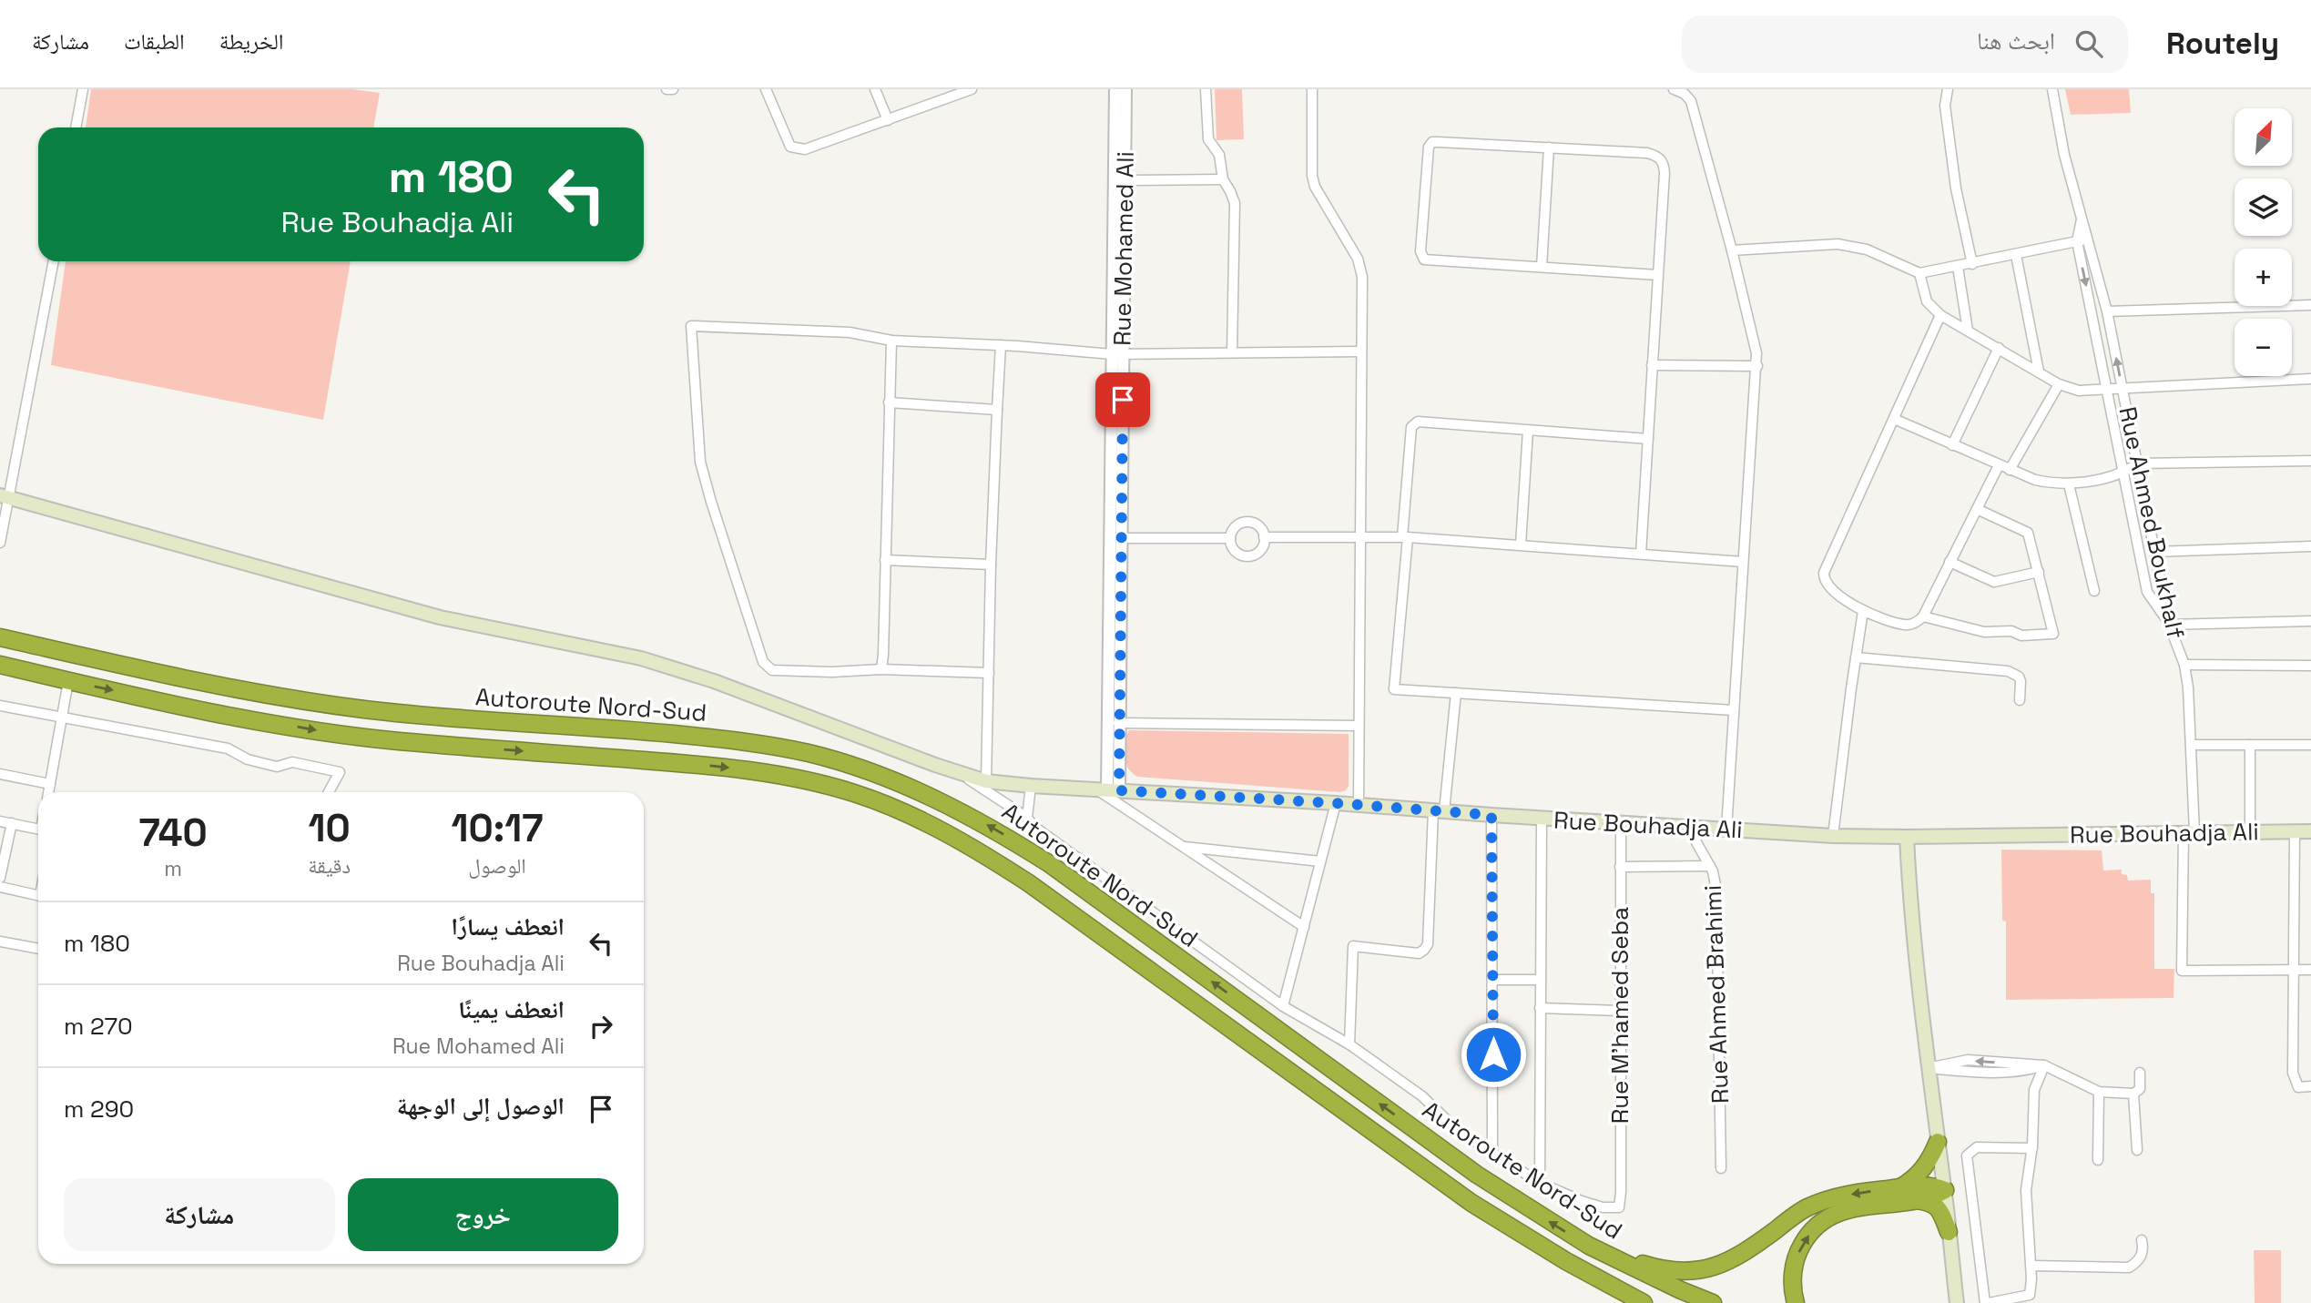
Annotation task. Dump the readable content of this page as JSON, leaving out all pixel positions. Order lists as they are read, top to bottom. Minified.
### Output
{"streets":{"highway":["Autoroute Nord-Sud"],"main road":["Rue Bouhadja Ali"],"street":["Rue Mohamed Ali","Rue Ahmed Boukhalf","Rue Ahmed Brahimi","Rue M'hamed Seba"]},"crossings":[["Rue Mohamed Ali","Rue Bouhadja Ali"],["Rue Ahmed Boukhalf","Rue Bouhadja Ali"],["Rue Bouhadja Ali","Rue Ahmed Brahimi"],["Rue Bouhadja Ali","Rue M'hamed Seba"]],"north":"top right","page":{"header":"Routely","search":"ابحث هنا","nav":["الخريطة","الطبقات","مشاركة"],"map_buttons":["+","−"],"turn":["180 m","Rue Bouhadja Ali"],"eta":["10:17","الوصول","10","دقيقة","740","m"],"list":[{"name":"انعطف يسارًا","note":"Rue Bouhadja Ali","value":"180 m"},{"name":"انعطف يمينًا","note":"Rue Mohamed Ali","value":"270 m"},{"name":"الوصول إلى الوجهة","value":"290 m"}],"buttons":["خروج","مشاركة"]}}
